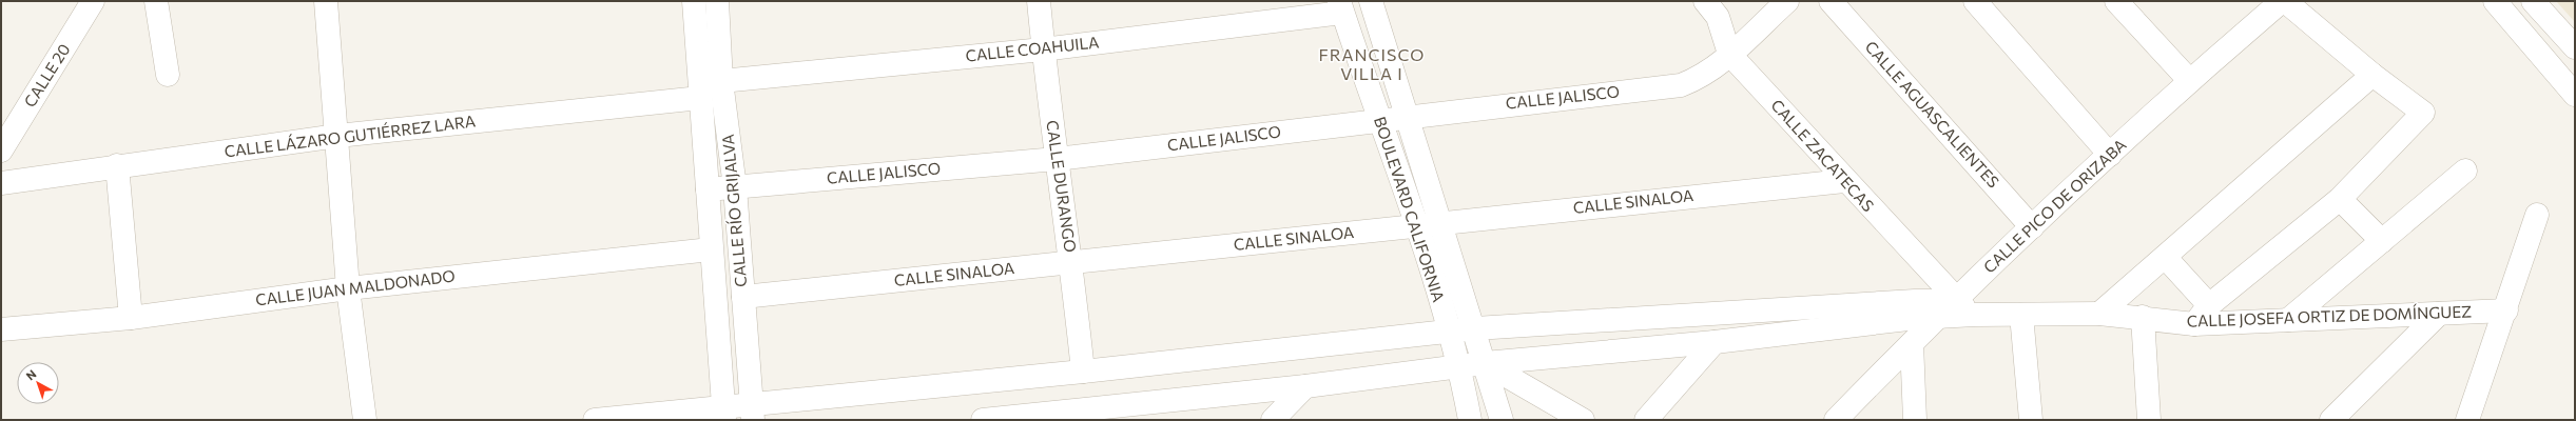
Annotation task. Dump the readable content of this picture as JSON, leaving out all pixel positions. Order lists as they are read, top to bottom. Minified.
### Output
{"streets":{"street":["CALLE COAHUILA","CALLE 20","CALLE JALISCO","CALLE AGUASCALIENTES","CALLE LÁZARO GUTIÉRREZ LARA","CALLE ZACATECAS","CALLE DURANGO","CALLE SINALOA","CALLE PICO DE ORIZABA","BOULEVARD CALIFORNIA","CALLE RÍO GRIJALVA","CALLE JUAN MALDONADO","CALLE JOSEFA ORTIZ DE DOMÍNGUEZ"]},"crossings":[["CALLE COAHUILA","CALLE DURANGO"],["CALLE COAHUILA","BOULEVARD CALIFORNIA"],["CALLE COAHUILA","CALLE RÍO GRIJALVA"],["CALLE JALISCO","CALLE ZACATECAS"],["CALLE JALISCO","CALLE DURANGO"],["CALLE JALISCO","BOULEVARD CALIFORNIA"],["CALLE JALISCO","CALLE RÍO GRIJALVA"],["CALLE AGUASCALIENTES","CALLE PICO DE ORIZABA"],["CALLE LÁZARO GUTIÉRREZ LARA","CALLE RÍO GRIJALVA"],["CALLE ZACATECAS","CALLE SINALOA"],["CALLE ZACATECAS","CALLE PICO DE ORIZABA"],["CALLE ZACATECAS","CALLE JOSEFA ORTIZ DE DOMÍNGUEZ"],["CALLE DURANGO","CALLE SINALOA"],["CALLE SINALOA","BOULEVARD CALIFORNIA"],["CALLE SINALOA","CALLE RÍO GRIJALVA"],["CALLE PICO DE ORIZABA","CALLE JOSEFA ORTIZ DE DOMÍNGUEZ"],["BOULEVARD CALIFORNIA","CALLE JOSEFA ORTIZ DE DOMÍNGUEZ"],["CALLE RÍO GRIJALVA","CALLE JUAN MALDONADO"]],"districts":["FRANCISCO VILLA I"],"north":"top left"}
